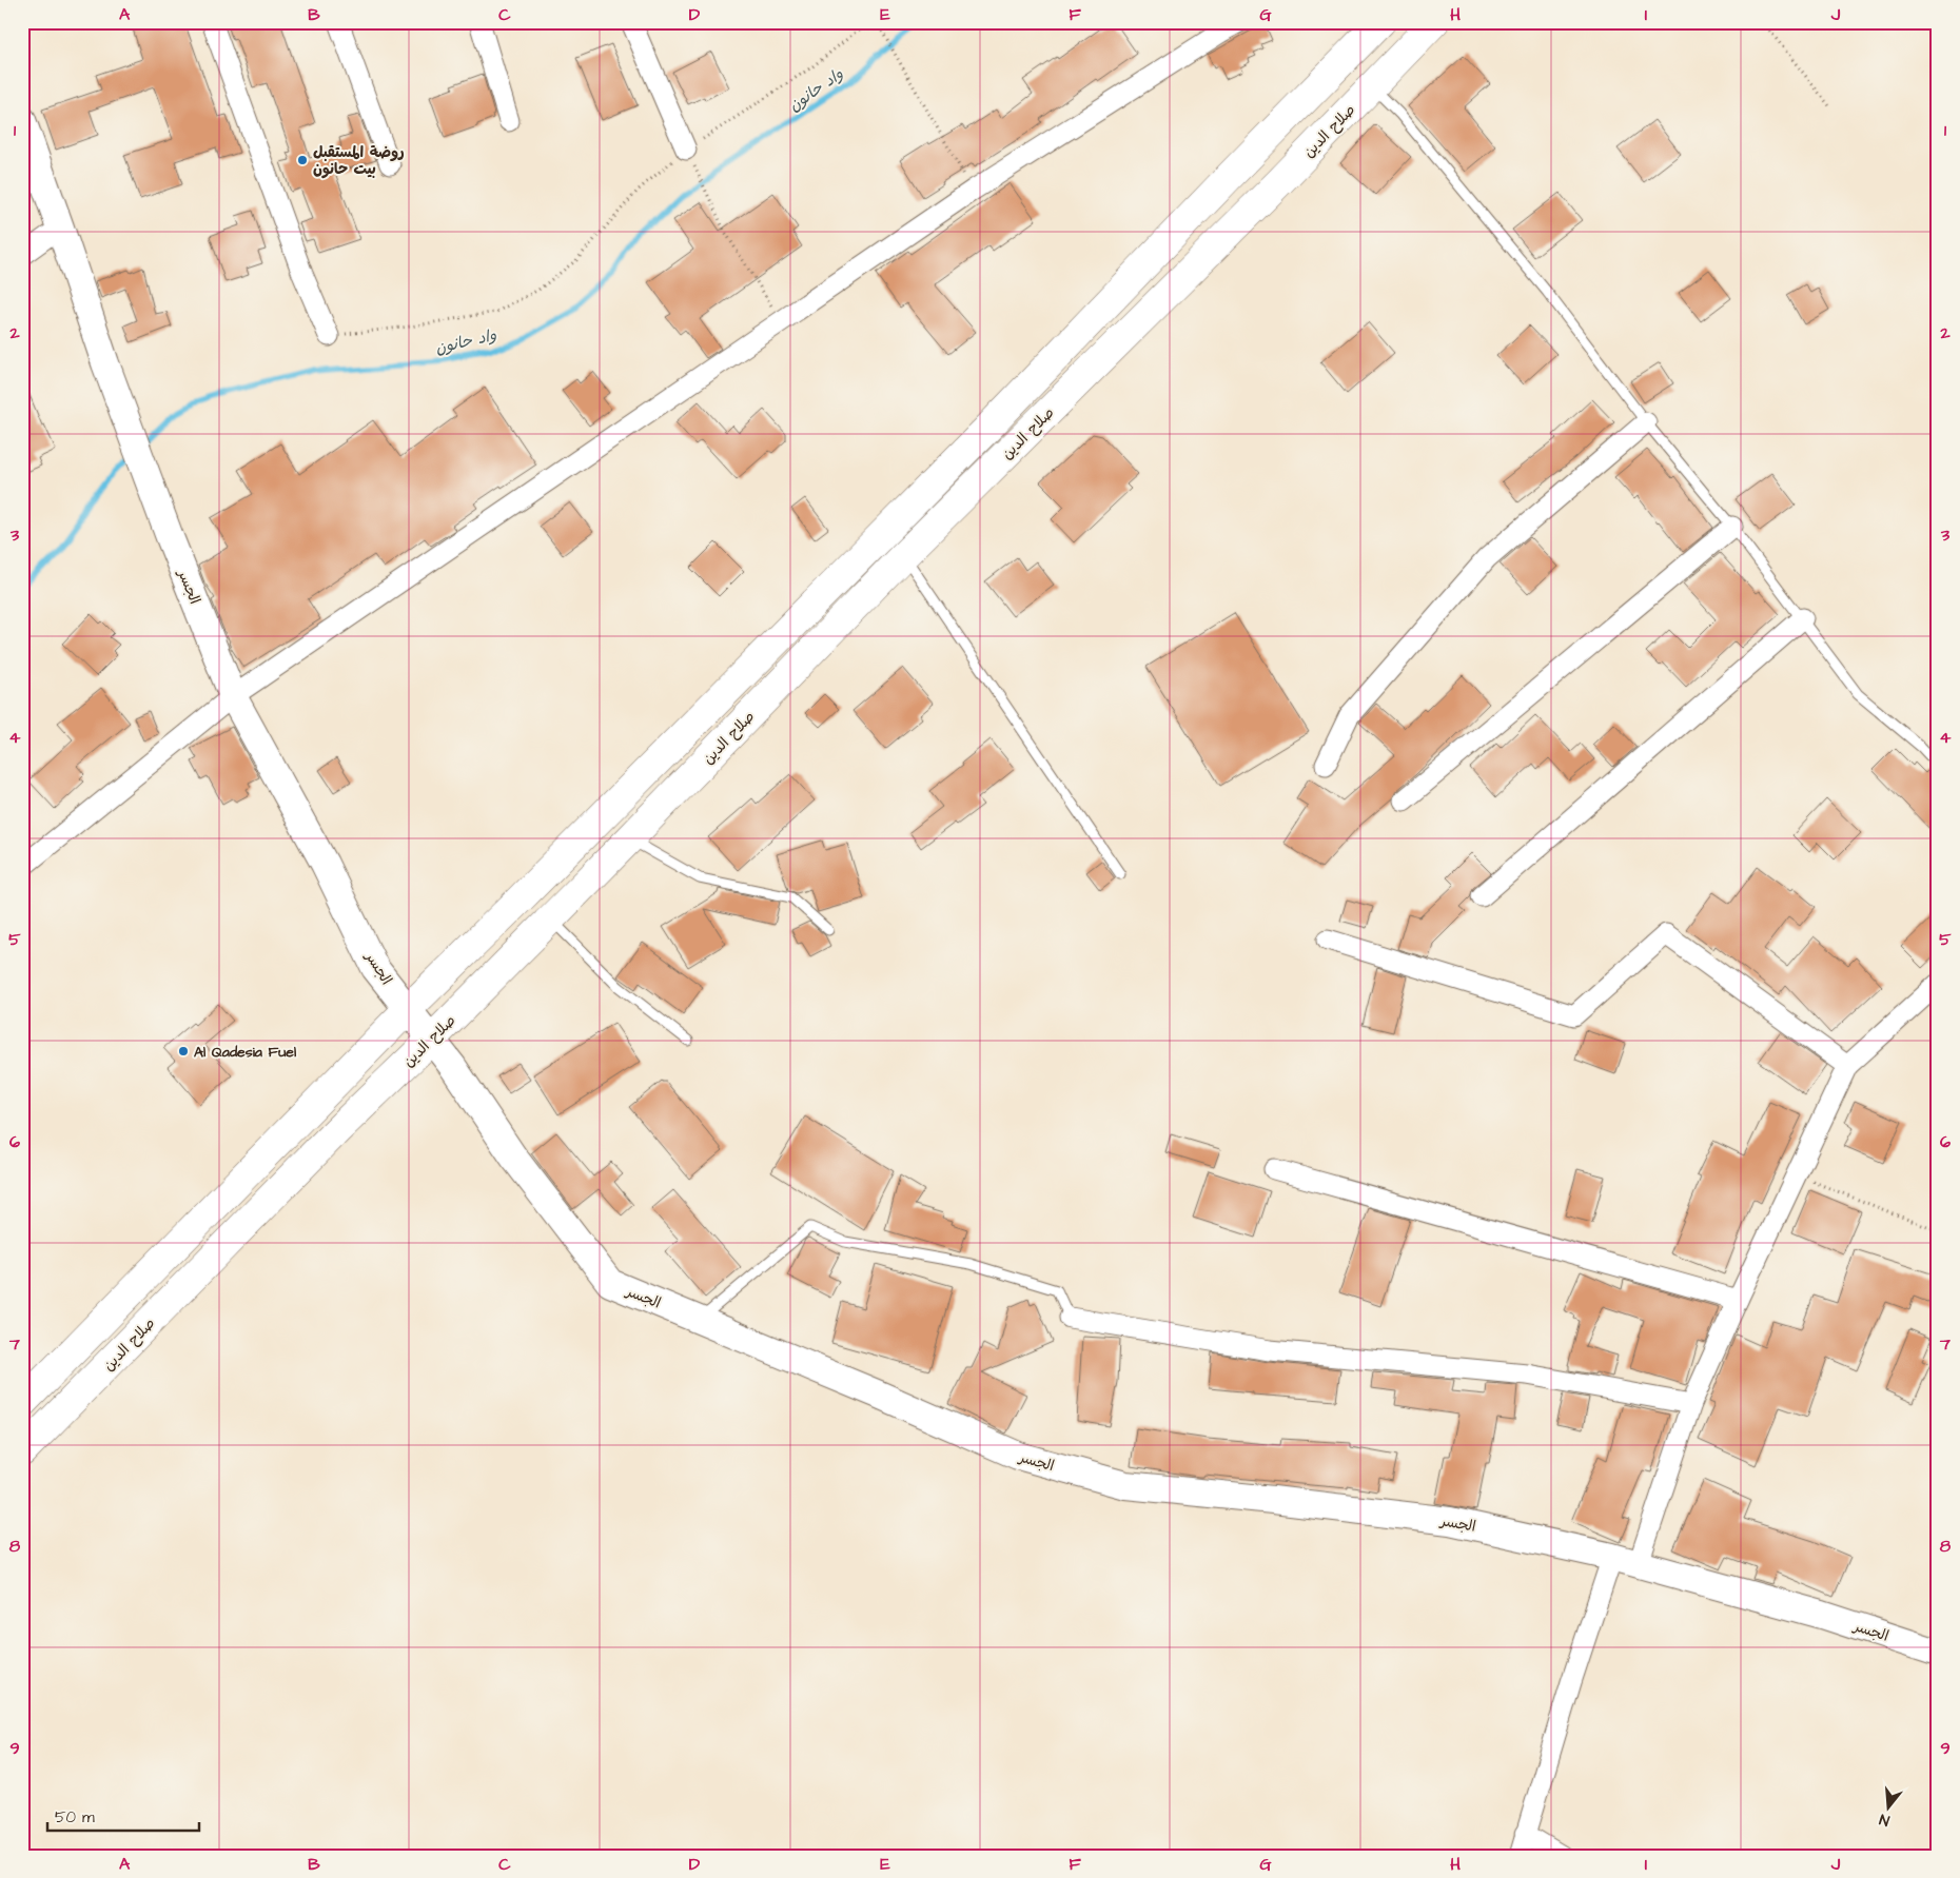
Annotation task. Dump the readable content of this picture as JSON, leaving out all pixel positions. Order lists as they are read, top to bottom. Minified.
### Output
{"streets":{"highway":["صلاح الدين"],"street":["الجسر"]},"crossings":[["صلاح الدين","الجسر"]],"water":["واد حانون"],"places":["روضة المستقبل بيت حانون","Al Qadesia Fuel"],"scale_bar":"50 m","north":"bottom","grid":{"columns":["A","B","C","D","E","F","G","H","I","J"],"rows":["1","2","3","4","5","6","7","8","9"]}}
